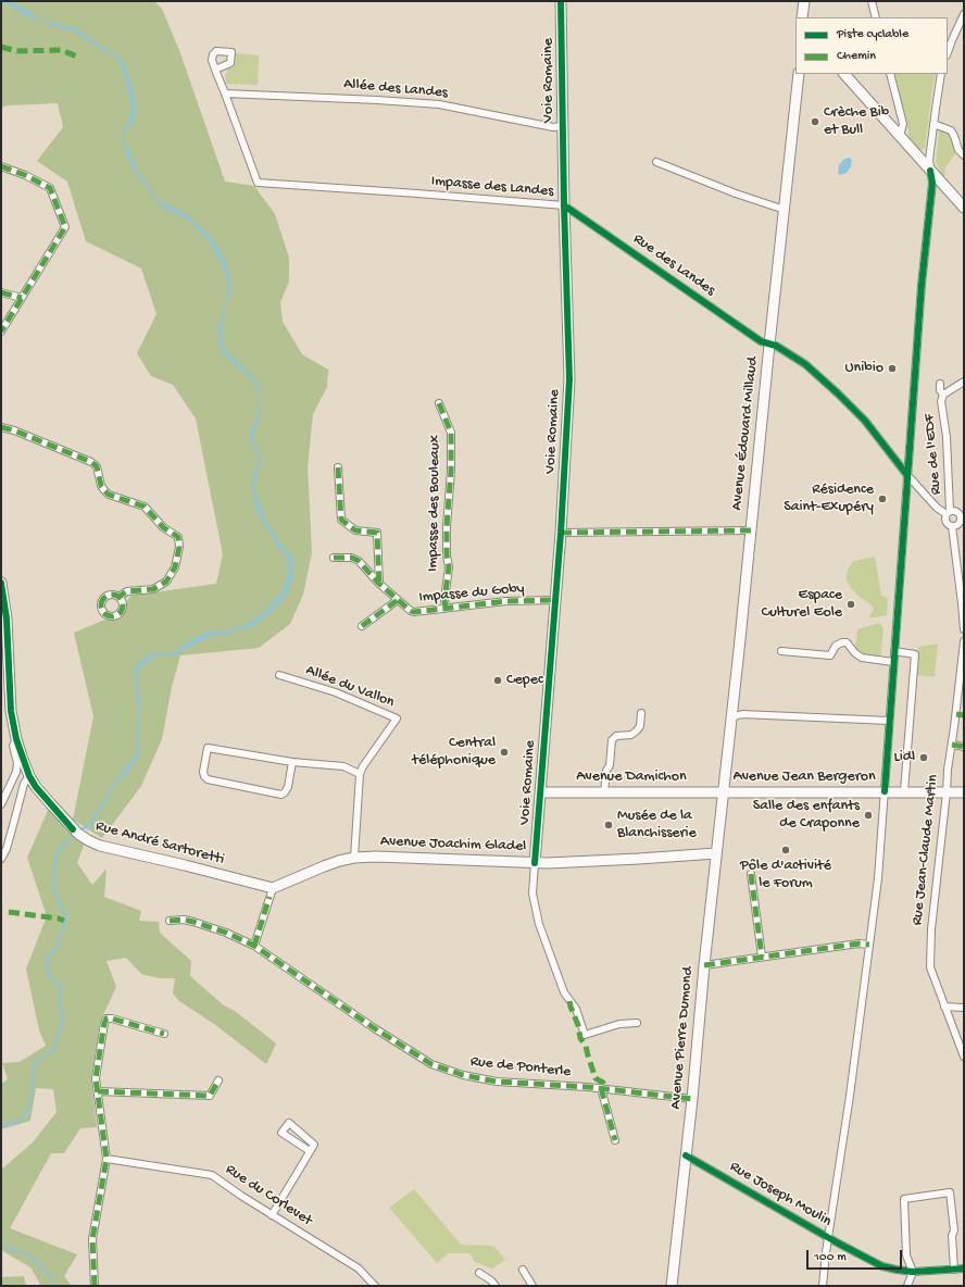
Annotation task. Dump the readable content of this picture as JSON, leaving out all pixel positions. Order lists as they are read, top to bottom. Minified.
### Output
{"streets":{"street":["Voie Romaine","Allée des Landes","Impasse des Landes","Rue des Landes","Avenue Édouard Millaud","Rue de l'EDF","Impasse des Bouleaux","Impasse du Goby","Allée du Vallon","Avenue Damichon","Avenue Jean Bergeron","Rue André Sartoretti","Avenue Joachim Gladel","Rue Jean-Claude Martin","Avenue Pierre Dumond","Rue de Ponterle","Rue Joseph Moulin","Rue du Corlevet"]},"crossings":[["Voie Romaine","Allée des Landes"],["Voie Romaine","Impasse des Landes"],["Voie Romaine","Rue des Landes"],["Voie Romaine","Impasse du Goby"],["Voie Romaine","Avenue Damichon"],["Voie Romaine","Avenue Joachim Gladel"],["Allée des Landes","Impasse des Landes"],["Impasse des Landes","Rue des Landes"],["Rue des Landes","Avenue Édouard Millaud"],["Avenue Édouard Millaud","Avenue Damichon"],["Avenue Édouard Millaud","Avenue Jean Bergeron"],["Avenue Édouard Millaud","Avenue Pierre Dumond"],["Impasse des Bouleaux","Impasse du Goby"],["Allée du Vallon","Avenue Joachim Gladel"],["Avenue Damichon","Avenue Jean Bergeron"],["Avenue Damichon","Avenue Pierre Dumond"],["Avenue Jean Bergeron","Rue Jean-Claude Martin"],["Avenue Jean Bergeron","Avenue Pierre Dumond"],["Rue André Sartoretti","Avenue Joachim Gladel"],["Avenue Joachim Gladel","Avenue Pierre Dumond"],["Avenue Pierre Dumond","Rue de Ponterle"],["Avenue Pierre Dumond","Rue Joseph Moulin"]],"places":["Crèche Bib et Bull","Unibio","Résidence Saint-Exupéry","Espace Culturel Eole","Cepec","Central téléphonique","Lidl","Salle des enfants de Craponne","Musée de la Blanchisserie","Pôle d'activité le Forum"],"legend":["Piste cyclable","Chemin"],"scale_bar":"100 m"}
